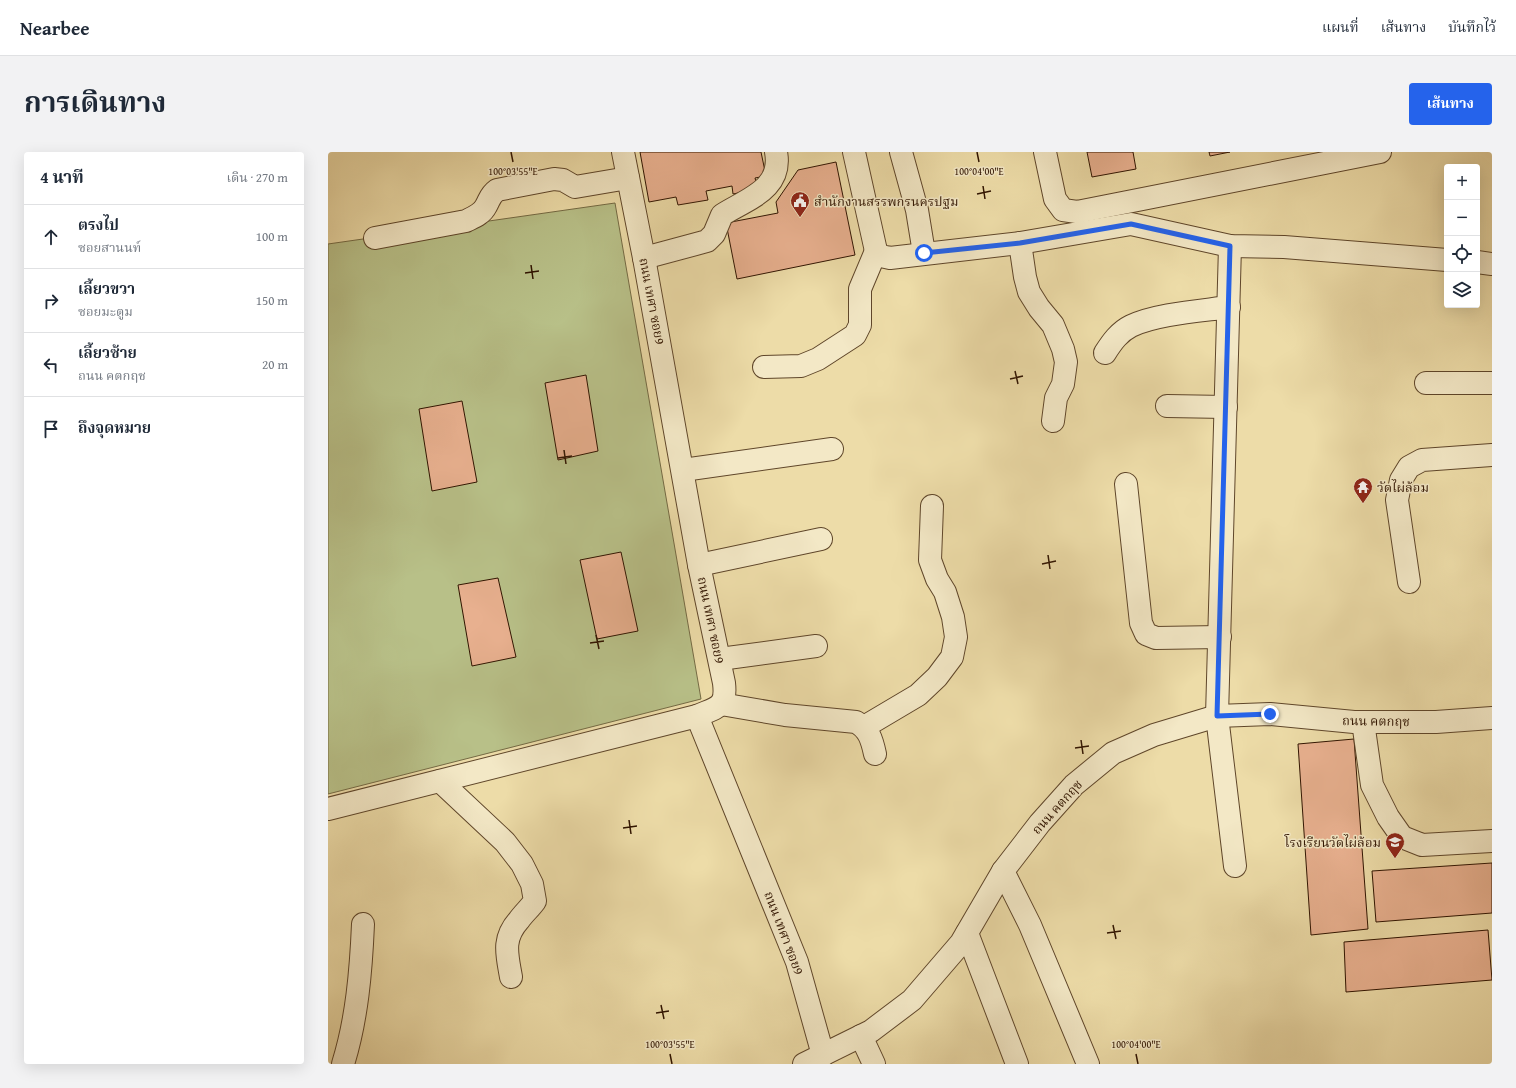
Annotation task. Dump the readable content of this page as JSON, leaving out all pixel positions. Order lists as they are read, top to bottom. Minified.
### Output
{"streets":{"street":["ถนน เทศา ซอย9","ถนน คตกฤช"]},"crossings":[["ถนน เทศา ซอย9","ถนน คตกฤช"]],"places":{"public building":["สำนักงานสรรพกรนครปฐม"],"temple":["วัดไผ่ล้อม"],"school or university":["โรงเรียนวัดไผ่ล้อม"]},"page":{"header":"Nearbee","nav":["แผนที่","เส้นทาง","บันทึกไว้"],"title":"การเดินทาง","buttons":"เส้นทาง","heading":["4 นาที","เดิน · 270 m"],"map_buttons":["+","−"],"list":[["ตรงไป","ซอยสานนท์","100 m"],["เลี้ยวขวา","ซอยมะตูม","150 m"],["เลี้ยวซ้าย","ถนน คตกฤช","20 m"],"ถึงจุดหมาย"]},"coordinates":["100°03'55\"E","100°04'00\"E"]}
